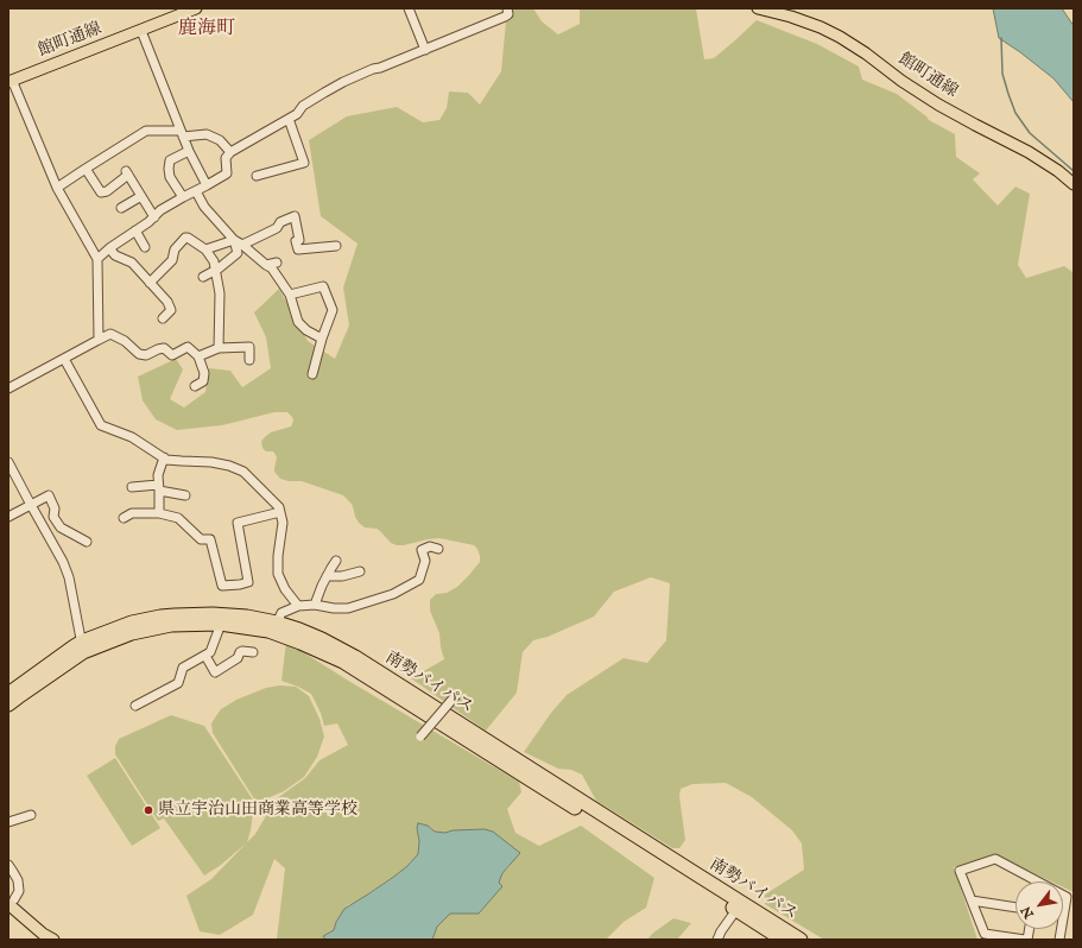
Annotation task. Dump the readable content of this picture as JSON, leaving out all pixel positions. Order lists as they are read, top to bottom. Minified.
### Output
{"streets":{"highway":["南勢バイパス"],"main road":["館町通線"]},"districts":["鹿海町"],"places":["県立宇治山田商業高等学校"],"north":"bottom left"}
